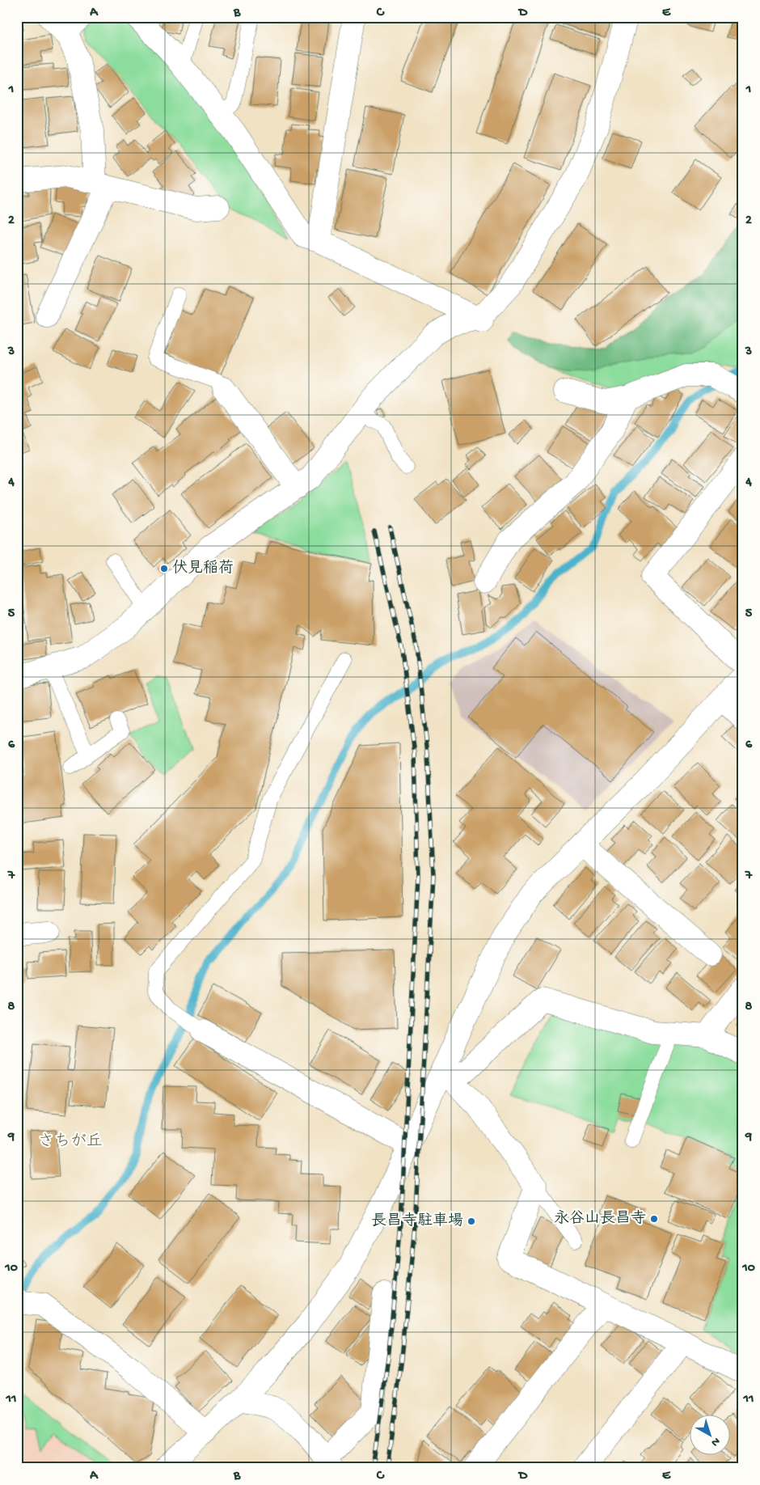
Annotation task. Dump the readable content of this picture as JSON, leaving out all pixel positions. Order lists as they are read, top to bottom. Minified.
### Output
{"districts":["さちが丘"],"places":["伏見稲荷","永谷山長昌寺","長昌寺駐車場"],"north":"bottom right","grid":{"columns":["A","B","C","D","E"],"rows":["1","2","3","4","5","6","7","8","9","10","11"]}}
